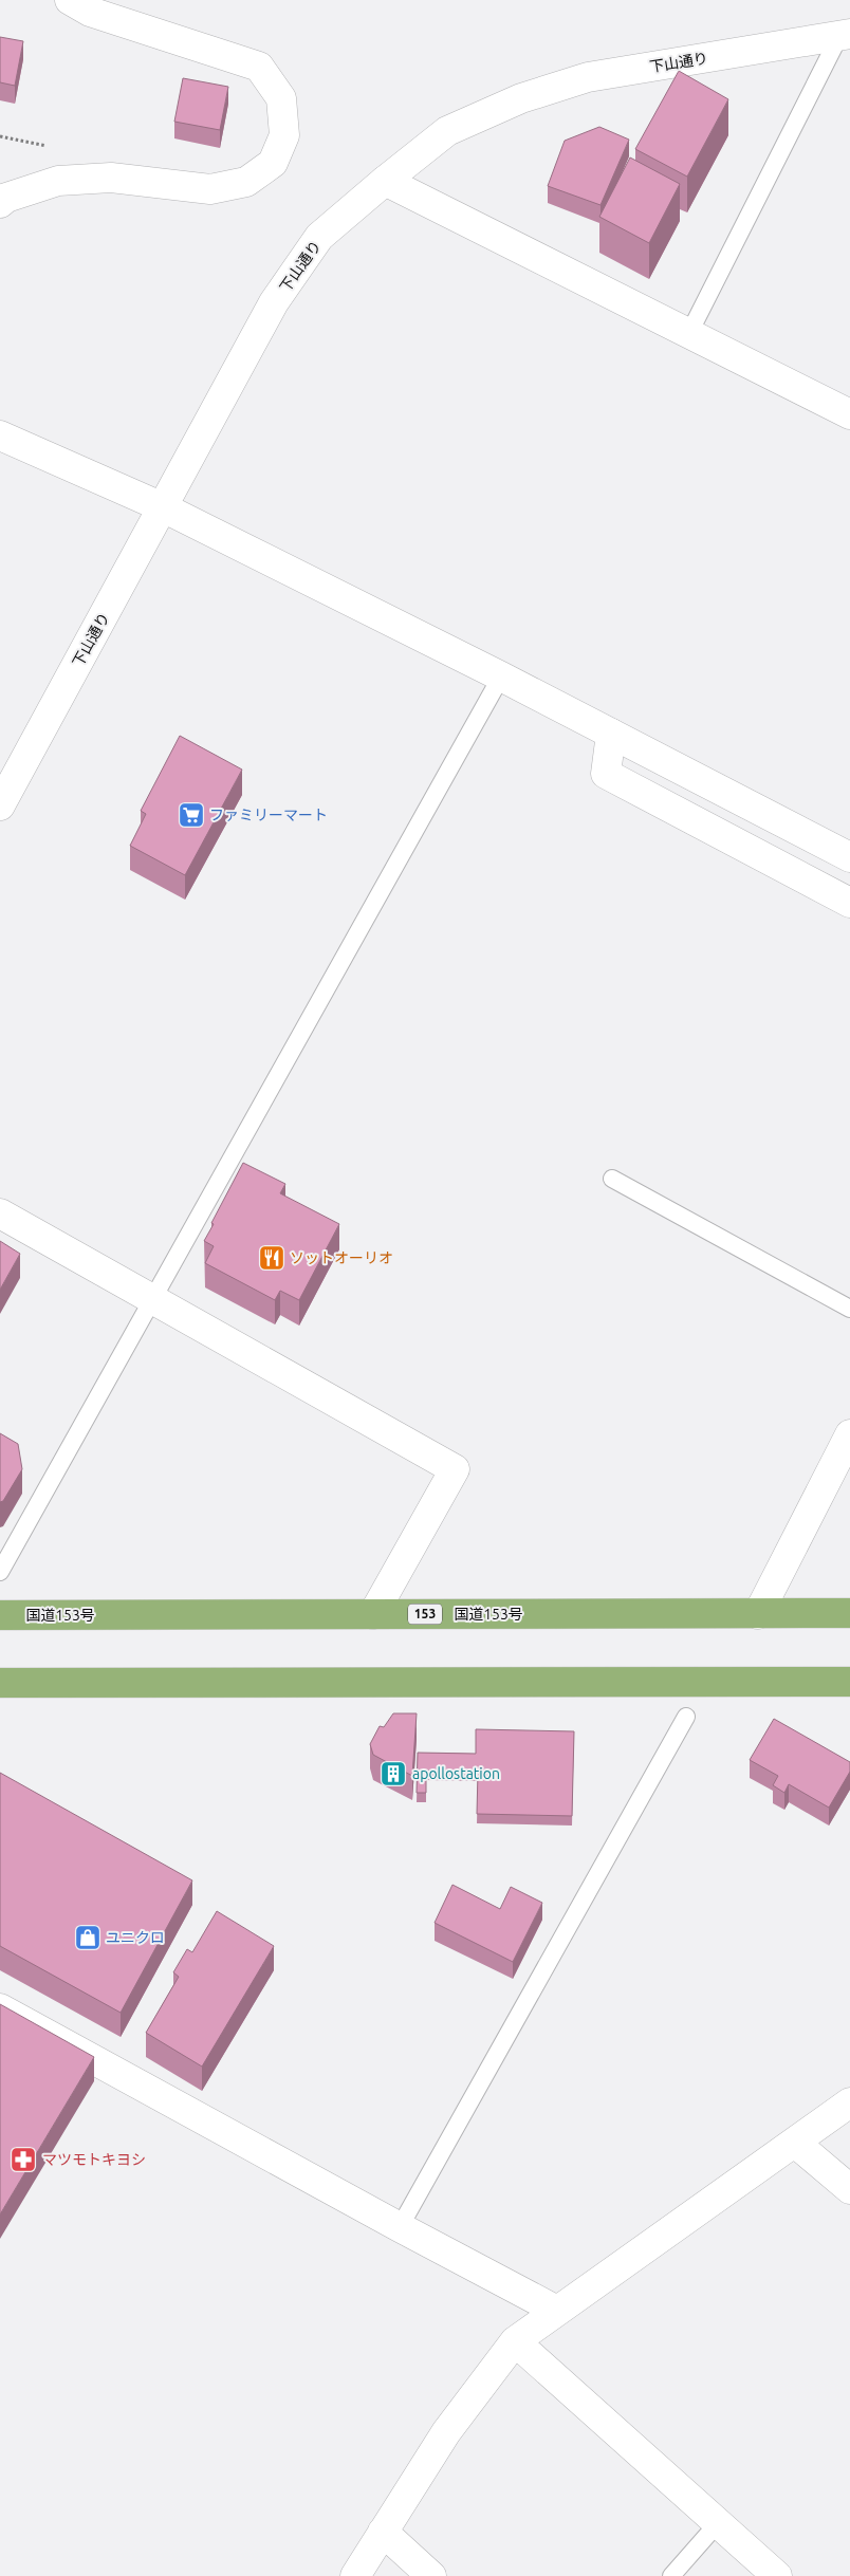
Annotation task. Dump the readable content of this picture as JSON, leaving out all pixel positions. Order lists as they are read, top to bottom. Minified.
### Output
{"streets":{"highway":["153","国道153号"],"street":["下山通り"]},"places":{"supermarket":["ファミリーマート"],"restaurant":["ソットオーリオ"],"building":["apollostation"],"shop":["ユニクロ"],"pharmacy":["マツモトキヨシ"]}}
